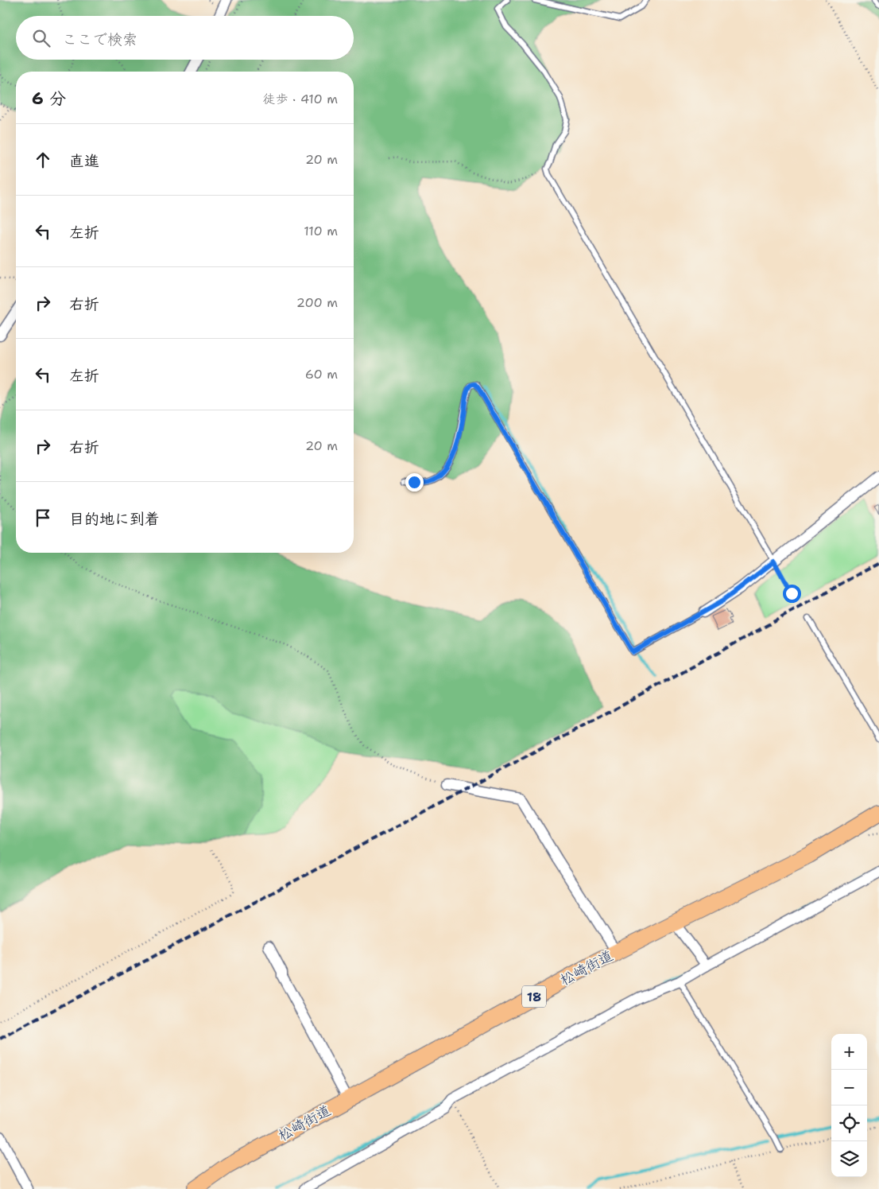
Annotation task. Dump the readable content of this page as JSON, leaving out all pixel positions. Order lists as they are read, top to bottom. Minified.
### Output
{"streets":{"main road":["松崎街道","18"]},"page":{"search":"ここで検索","heading":["6 分","徒歩 · 410 m"],"list":[["直進","20 m"],["左折","110 m"],["右折","200 m"],["左折","60 m"],["右折","20 m"],"目的地に到着"],"map_buttons":["+","−"]}}
